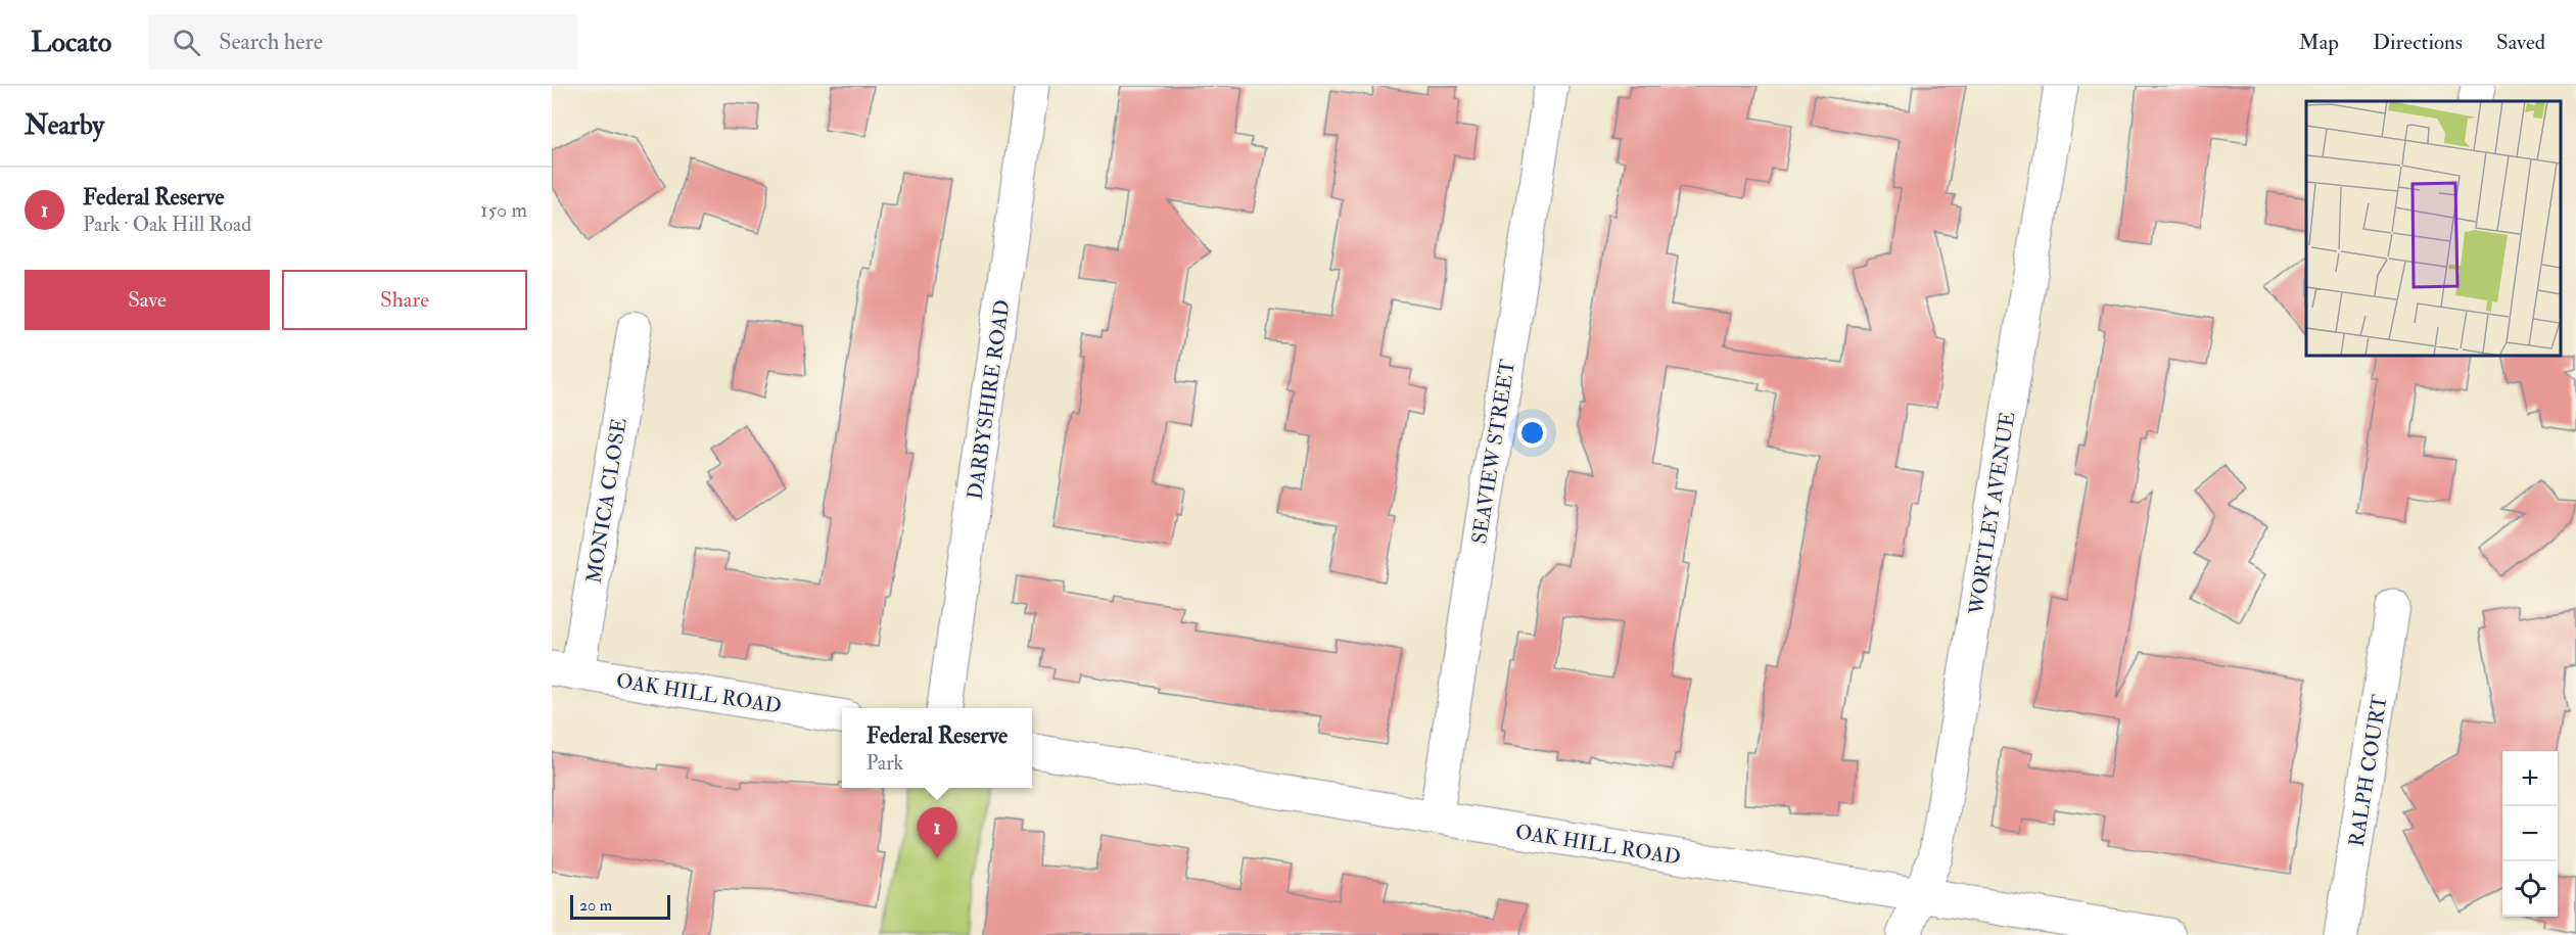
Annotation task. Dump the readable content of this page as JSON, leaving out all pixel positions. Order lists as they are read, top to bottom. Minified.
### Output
{"streets":{"street":["DARBYSHIRE ROAD","SEAVIEW STREET","MONICA CLOSE","WORTLEY AVENUE","OAK HILL ROAD","RALPH COURT"]},"crossings":[["SEAVIEW STREET","OAK HILL ROAD"],["MONICA CLOSE","OAK HILL ROAD"],["WORTLEY AVENUE","OAK HILL ROAD"]],"scale_bar":"20 m","page":{"header":"Locato","search":"Search here","nav":["Map","Directions","Saved"],"heading":"Nearby","list":[{"mark":"1","name":"Federal Reserve","note":"Park · Oak Hill Road","value":"150 m"}],"buttons":["Save","Share"],"popup":["Federal Reserve","Park"],"map_buttons":["+","−"],"pins":"1","scale":"20 m"}}
